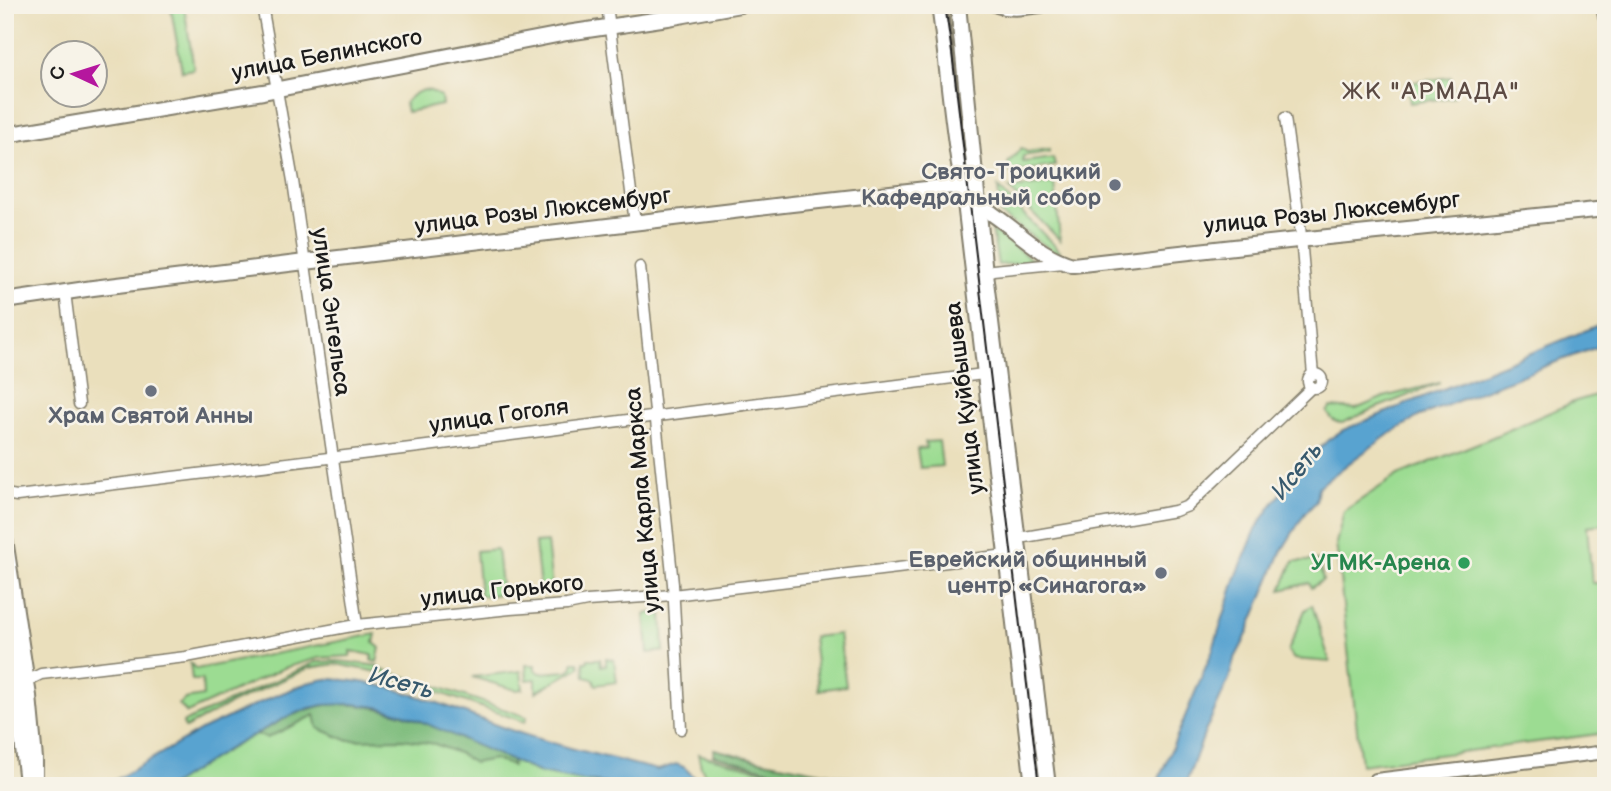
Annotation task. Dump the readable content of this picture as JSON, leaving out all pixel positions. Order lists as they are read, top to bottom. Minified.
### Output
{"streets":{"main road":["улица Белинского","улица Розы Люксембург","улица Куйбышева"],"street":["улица Энгельса","улица Гоголя","улица Карла Маркса","улица Горького"]},"crossings":[["улица Белинского","улица Энгельса"],["улица Розы Люксембург","улица Энгельса"],["улица Розы Люксембург","улица Куйбышева"],["улица Энгельса","улица Гоголя"],["улица Энгельса","улица Горького"],["улица Куйбышева","улица Гоголя"],["улица Куйбышева","улица Горького"],["улица Гоголя","улица Карла Маркса"],["улица Карла Маркса","улица Горького"]],"districts":["ЖК \"АРМАДА\""],"water":["Исеть"],"places":["Свято-Троицкий Кафедральный собор","Храм Святой Анны","УГМК-Арена","Еврейский общинный центр «Синагога»"],"north":"left"}
